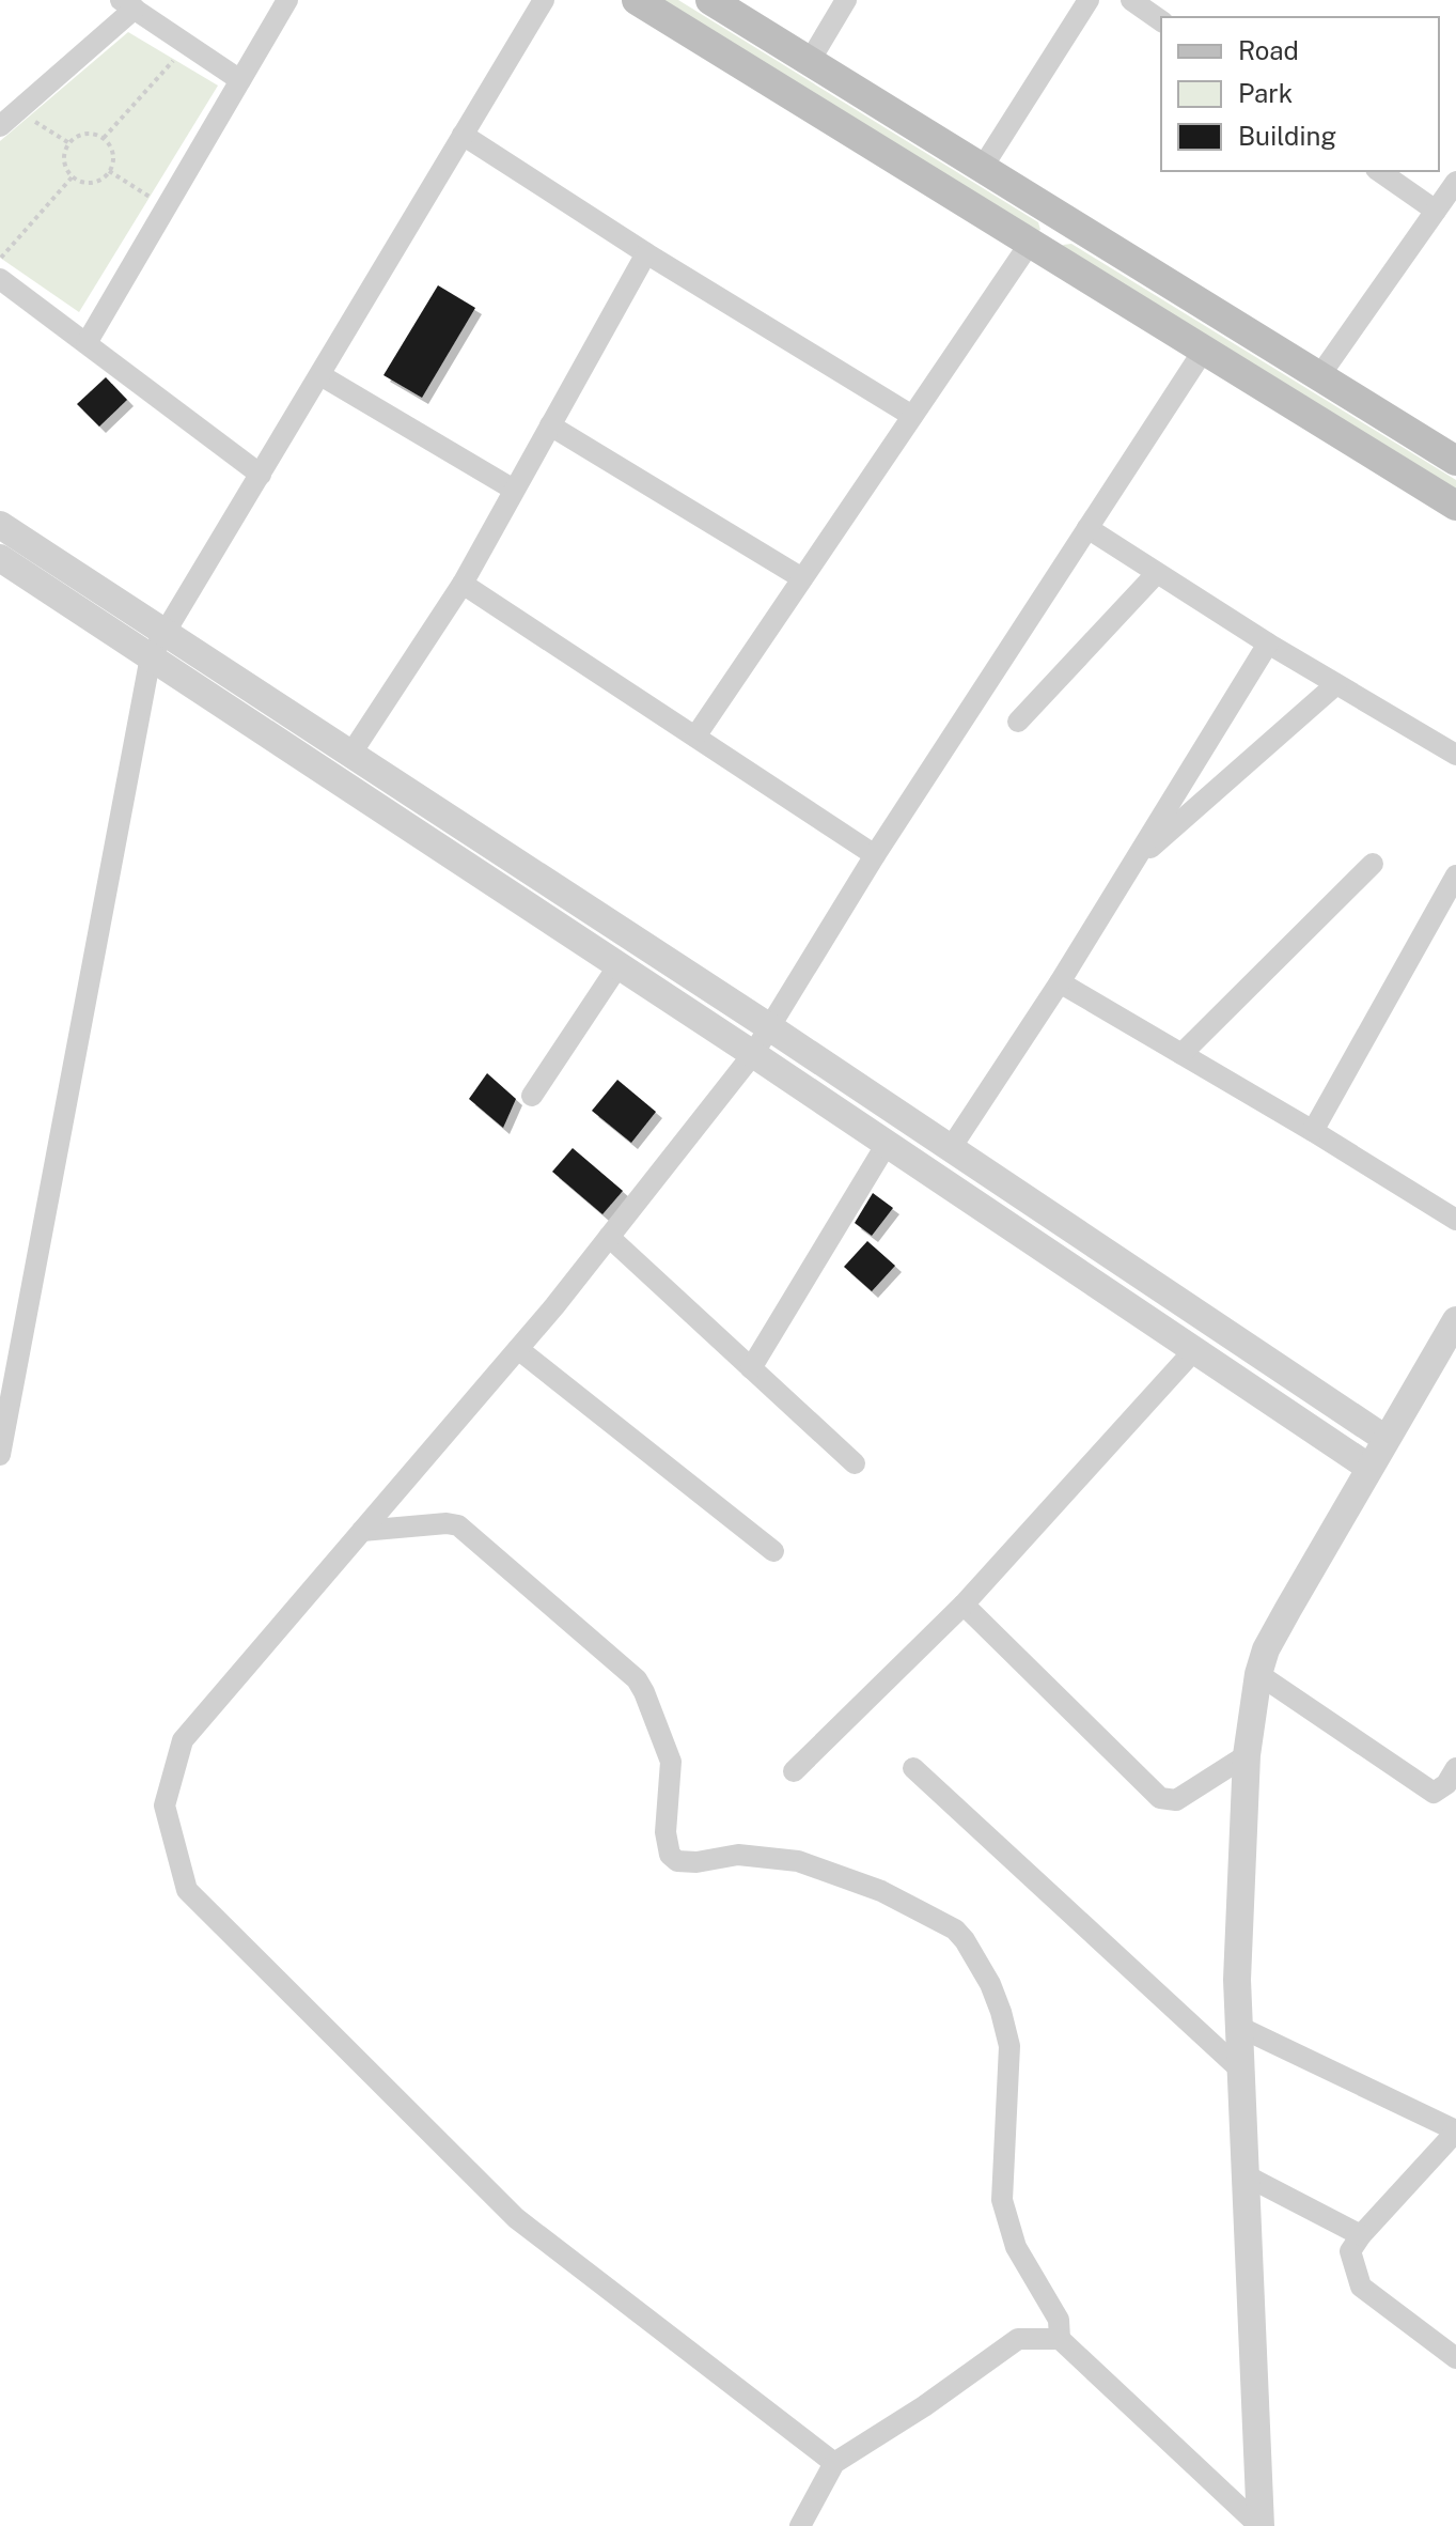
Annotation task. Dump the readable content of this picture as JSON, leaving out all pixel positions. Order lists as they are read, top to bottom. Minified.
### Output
{"legend":["Road","Park","Building"]}
